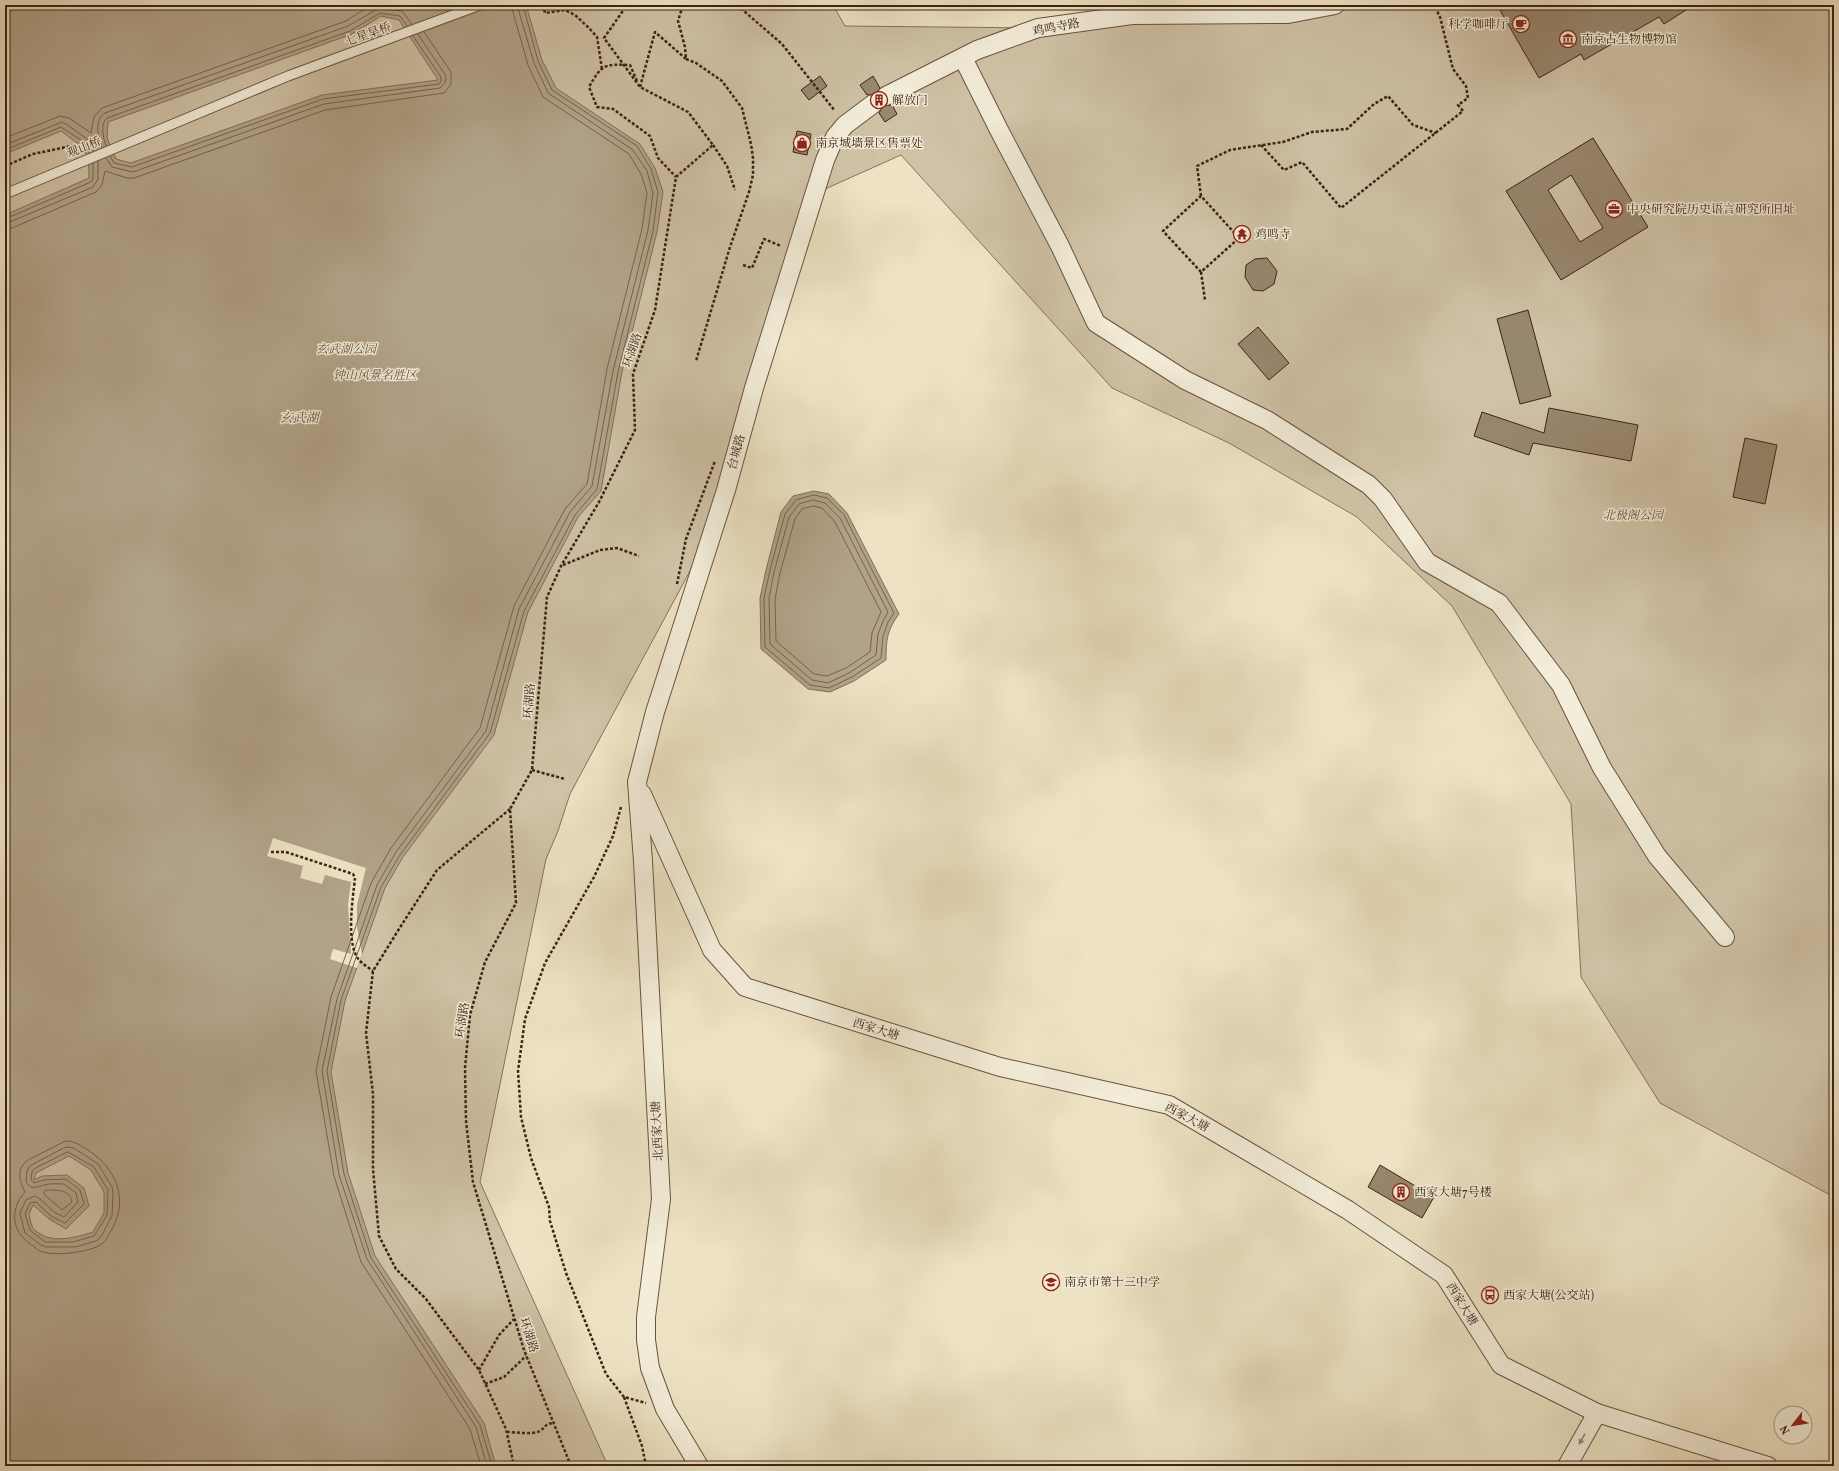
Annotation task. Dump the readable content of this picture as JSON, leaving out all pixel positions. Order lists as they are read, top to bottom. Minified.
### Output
{"streets":{"street":["鸡鸣寺路","台城路","西家大塘","北西家大塘"],"lane":["七星旱桥","观山桥"],"path":["环湖路"]},"crossings":[["鸡鸣寺路","台城路"],["七星旱桥","观山桥"],["台城路","西家大塘"],["台城路","北西家大塘"],["西家大塘","北西家大塘"]],"water":["玄武湖"],"parks":["玄武湖公园","钟山风景名胜区","北极阁公园"],"places":{"cafe":["科学咖啡厅"],"museum":["南京古生物博物馆"],"building":["解放门","西家大塘7号楼"],"shop":["南京城墙景区售票处"],"office":["中央研究院历史语言研究所旧址"],"temple":["鸡鸣寺"],"school or university":["南京市第十三中学"],"bus stop":["西家大塘(公交站)"]},"north":"bottom left"}
